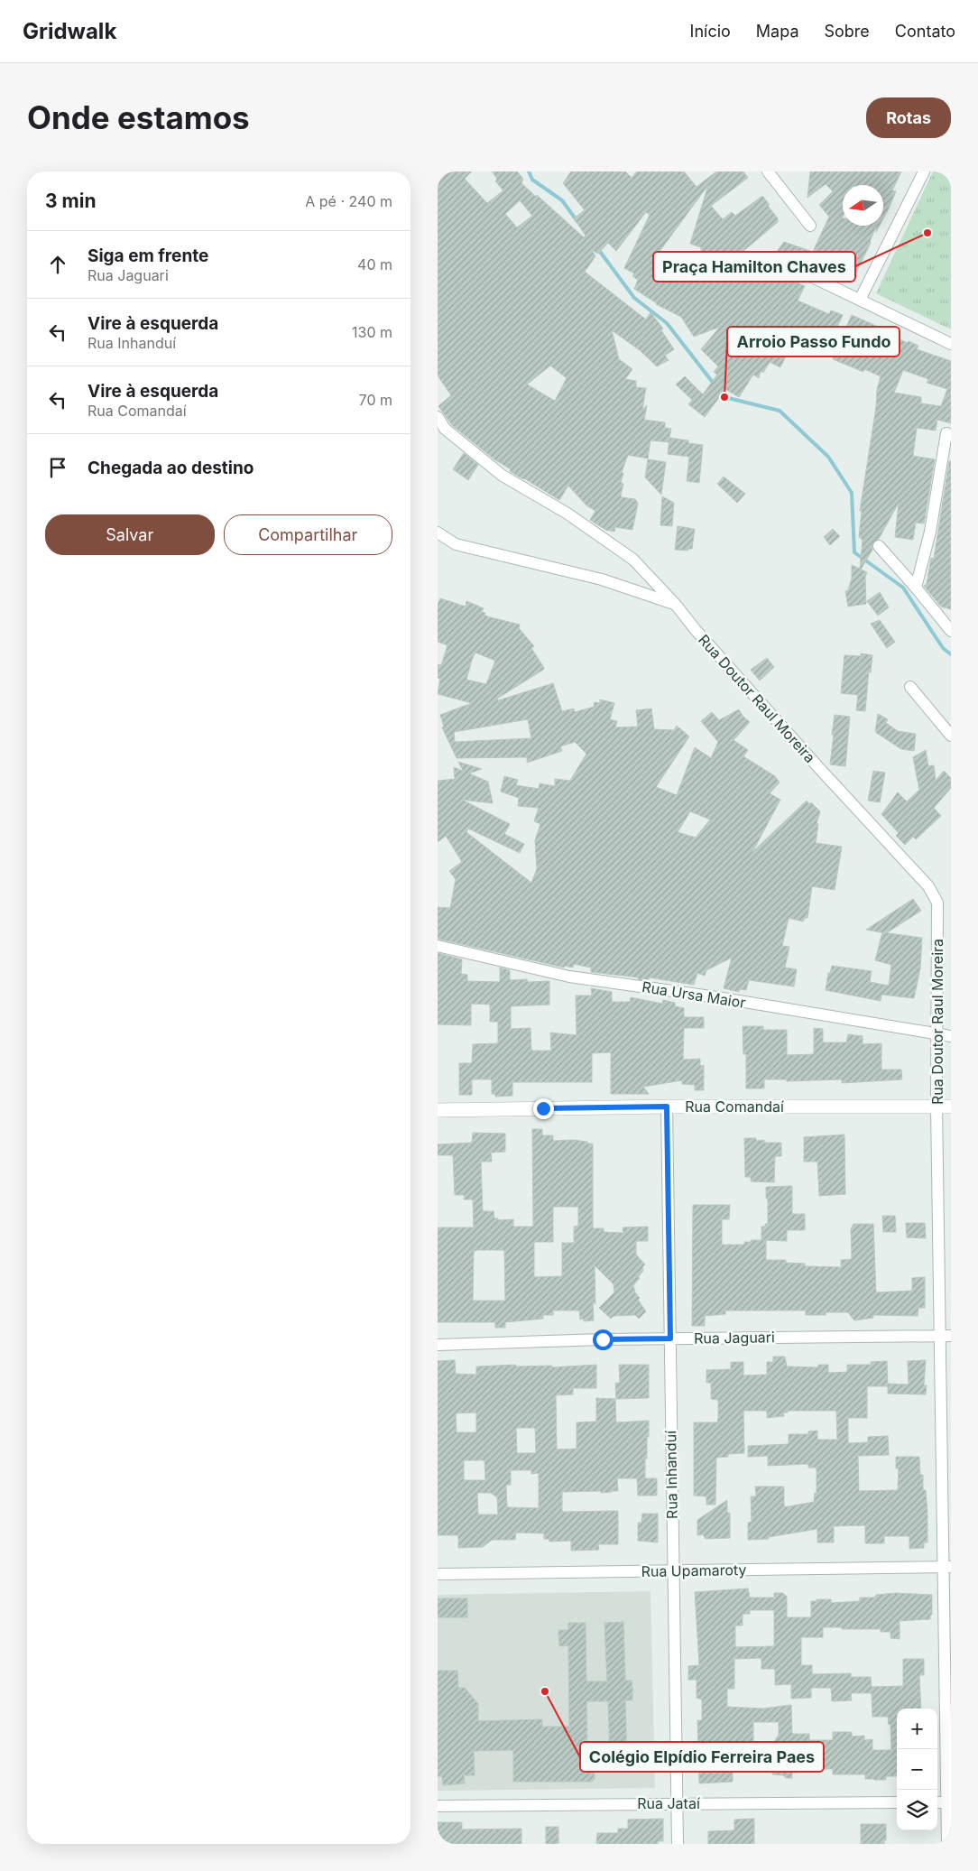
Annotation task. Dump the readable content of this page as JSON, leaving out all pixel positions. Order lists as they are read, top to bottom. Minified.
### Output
{"streets":{"street":["Rua Doutor Raul Moreira","Rua Ursa Maior","Rua Comandaí","Rua Jaguari","Rua Inhanduí","Rua Upamaroty","Rua Jataí"]},"crossings":[["Rua Doutor Raul Moreira","Rua Ursa Maior"],["Rua Doutor Raul Moreira","Rua Comandaí"],["Rua Doutor Raul Moreira","Rua Jaguari"],["Rua Doutor Raul Moreira","Rua Upamaroty"],["Rua Comandaí","Rua Inhanduí"],["Rua Jaguari","Rua Inhanduí"],["Rua Inhanduí","Rua Upamaroty"],["Rua Inhanduí","Rua Jataí"]],"places":["Praça Hamilton Chaves","Arroio Passo Fundo","Colégio Elpídio Ferreira Paes"],"north":"left","page":{"header":"Gridwalk","nav":["Início","Mapa","Sobre","Contato"],"buttons":["Rotas",["Salvar","Compartilhar"]],"title":"Onde estamos","heading":["3 min","A pé · 240 m"],"list":[["Siga em frente","Rua Jaguari","40 m"],["Vire à esquerda","Rua Inhanduí","130 m"],["Vire à esquerda","Rua Comandaí","70 m"],"Chegada ao destino"],"map_buttons":["+","−"]}}
